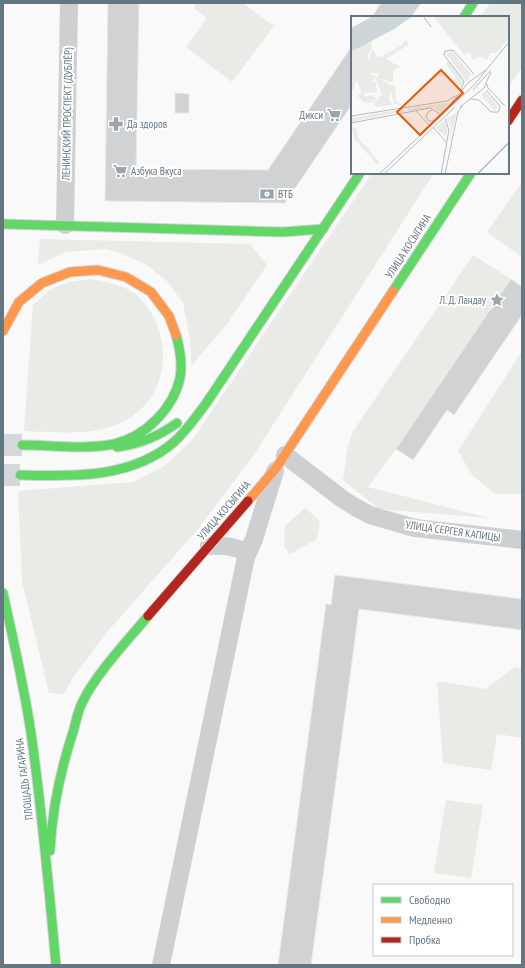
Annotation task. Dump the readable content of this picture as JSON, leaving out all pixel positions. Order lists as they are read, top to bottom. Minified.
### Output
{"streets":{"main road":["УЛИЦА КОСЫГИНА","ПЛОЩАДЬ ГАГАРИНА"],"street":["ЛЕНИНСКИЙ ПРОСПЕКТ (ДУБЛЁР)","УЛИЦА СЕРГЕЯ КАПИЦЫ"]},"crossings":[["УЛИЦА КОСЫГИНА","УЛИЦА СЕРГЕЯ КАПИЦЫ"],["УЛИЦА КОСЫГИНА","ПЛОЩАДЬ ГАГАРИНА"]],"places":{"supermarket":["Дикси","Азбука Вкуса"],"pharmacy":["Да здоров"],"bank":["ВТБ"],"place":["Л. Д. Ландау"]},"legend":["Свободно","Медленно","Пробка"]}
